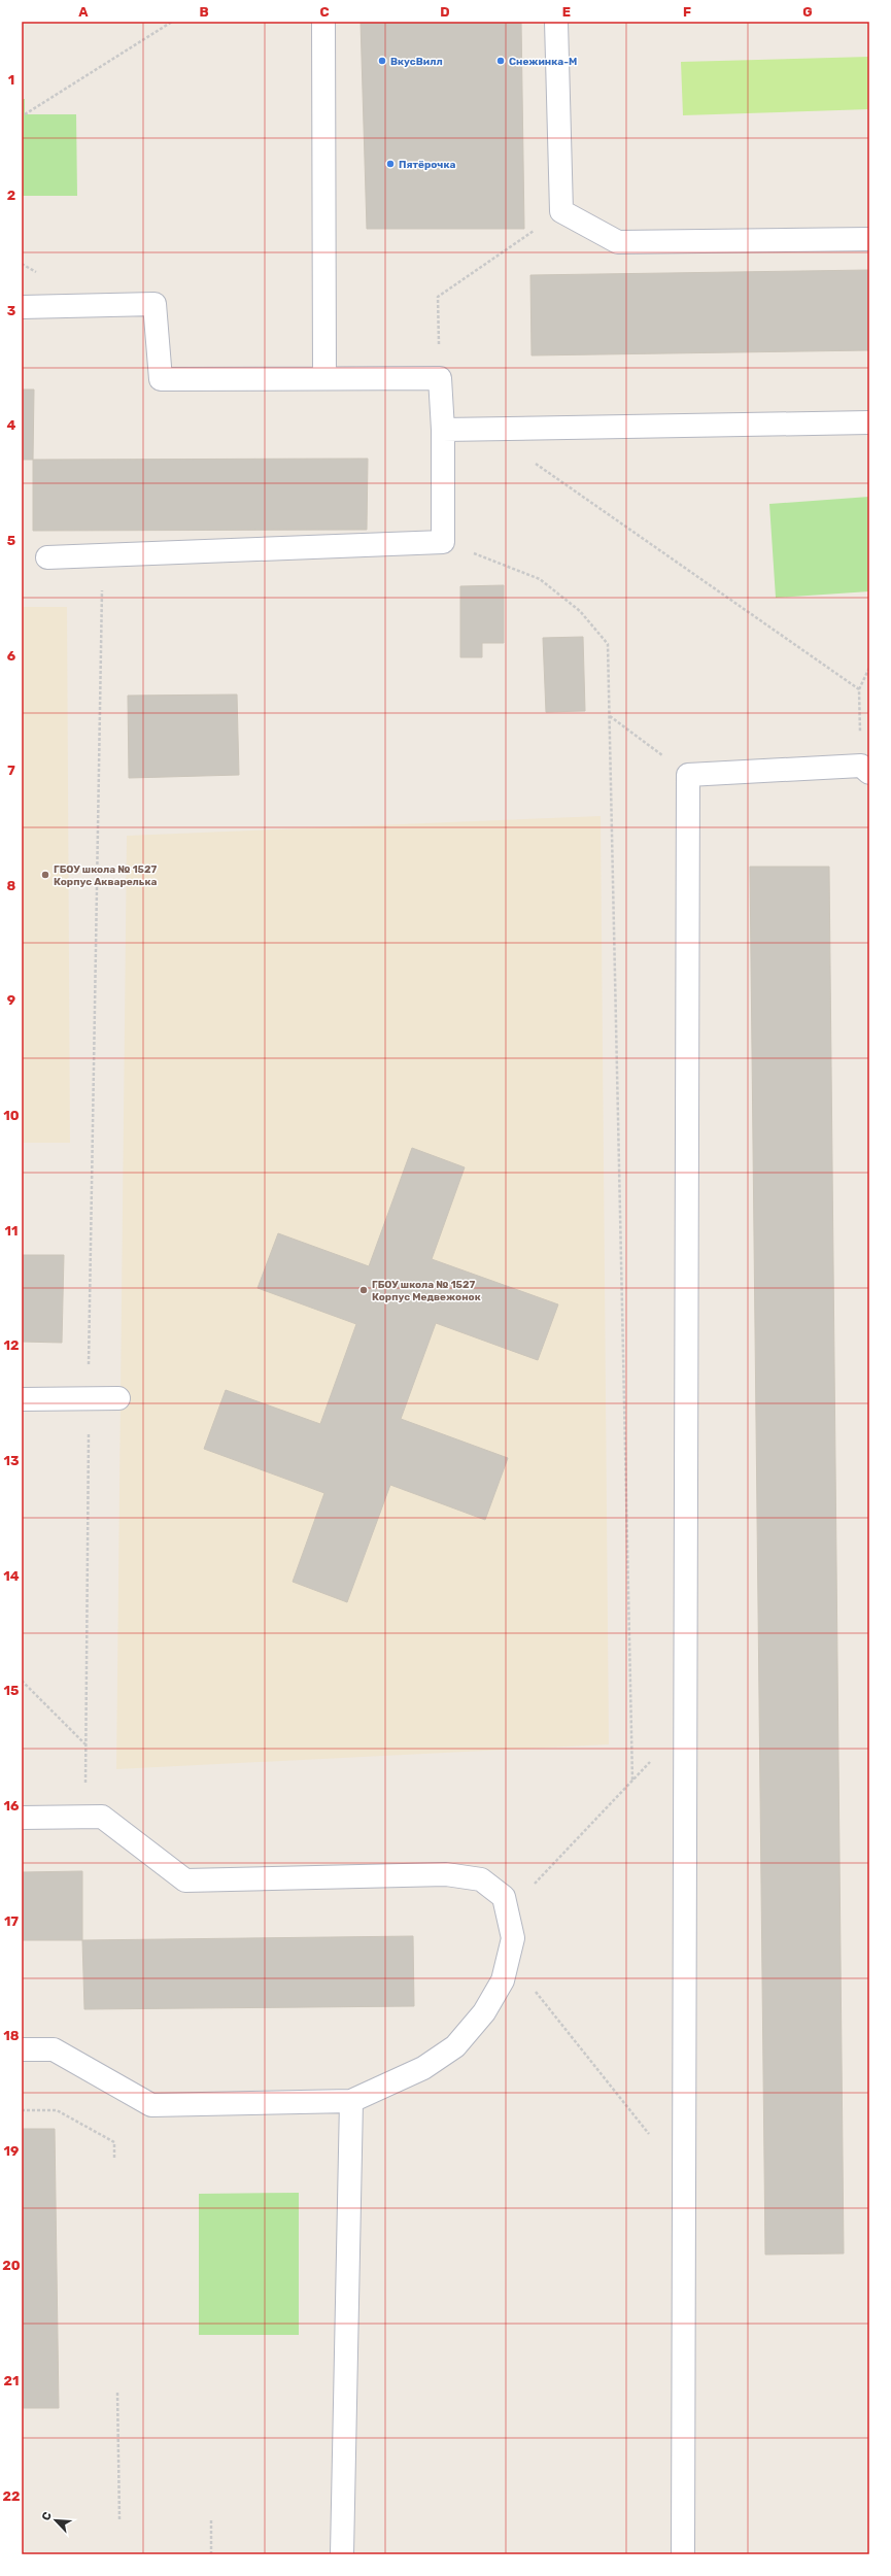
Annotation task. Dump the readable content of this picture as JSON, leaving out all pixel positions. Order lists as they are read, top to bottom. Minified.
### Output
{"places":["ВкусВилл","Снежинка-М","Пятёрочка","ГБОУ школа № 1527 Корпус Акварелька","ГБОУ школа № 1527 Корпус Медвежонок"],"north":"top left","grid":{"columns":["A","B","C","D","E","F","G"],"rows":["1","2","3","4","5","6","7","8","9","10","11","12","13","14","15","16","17","18","19","20","21","22"]}}
